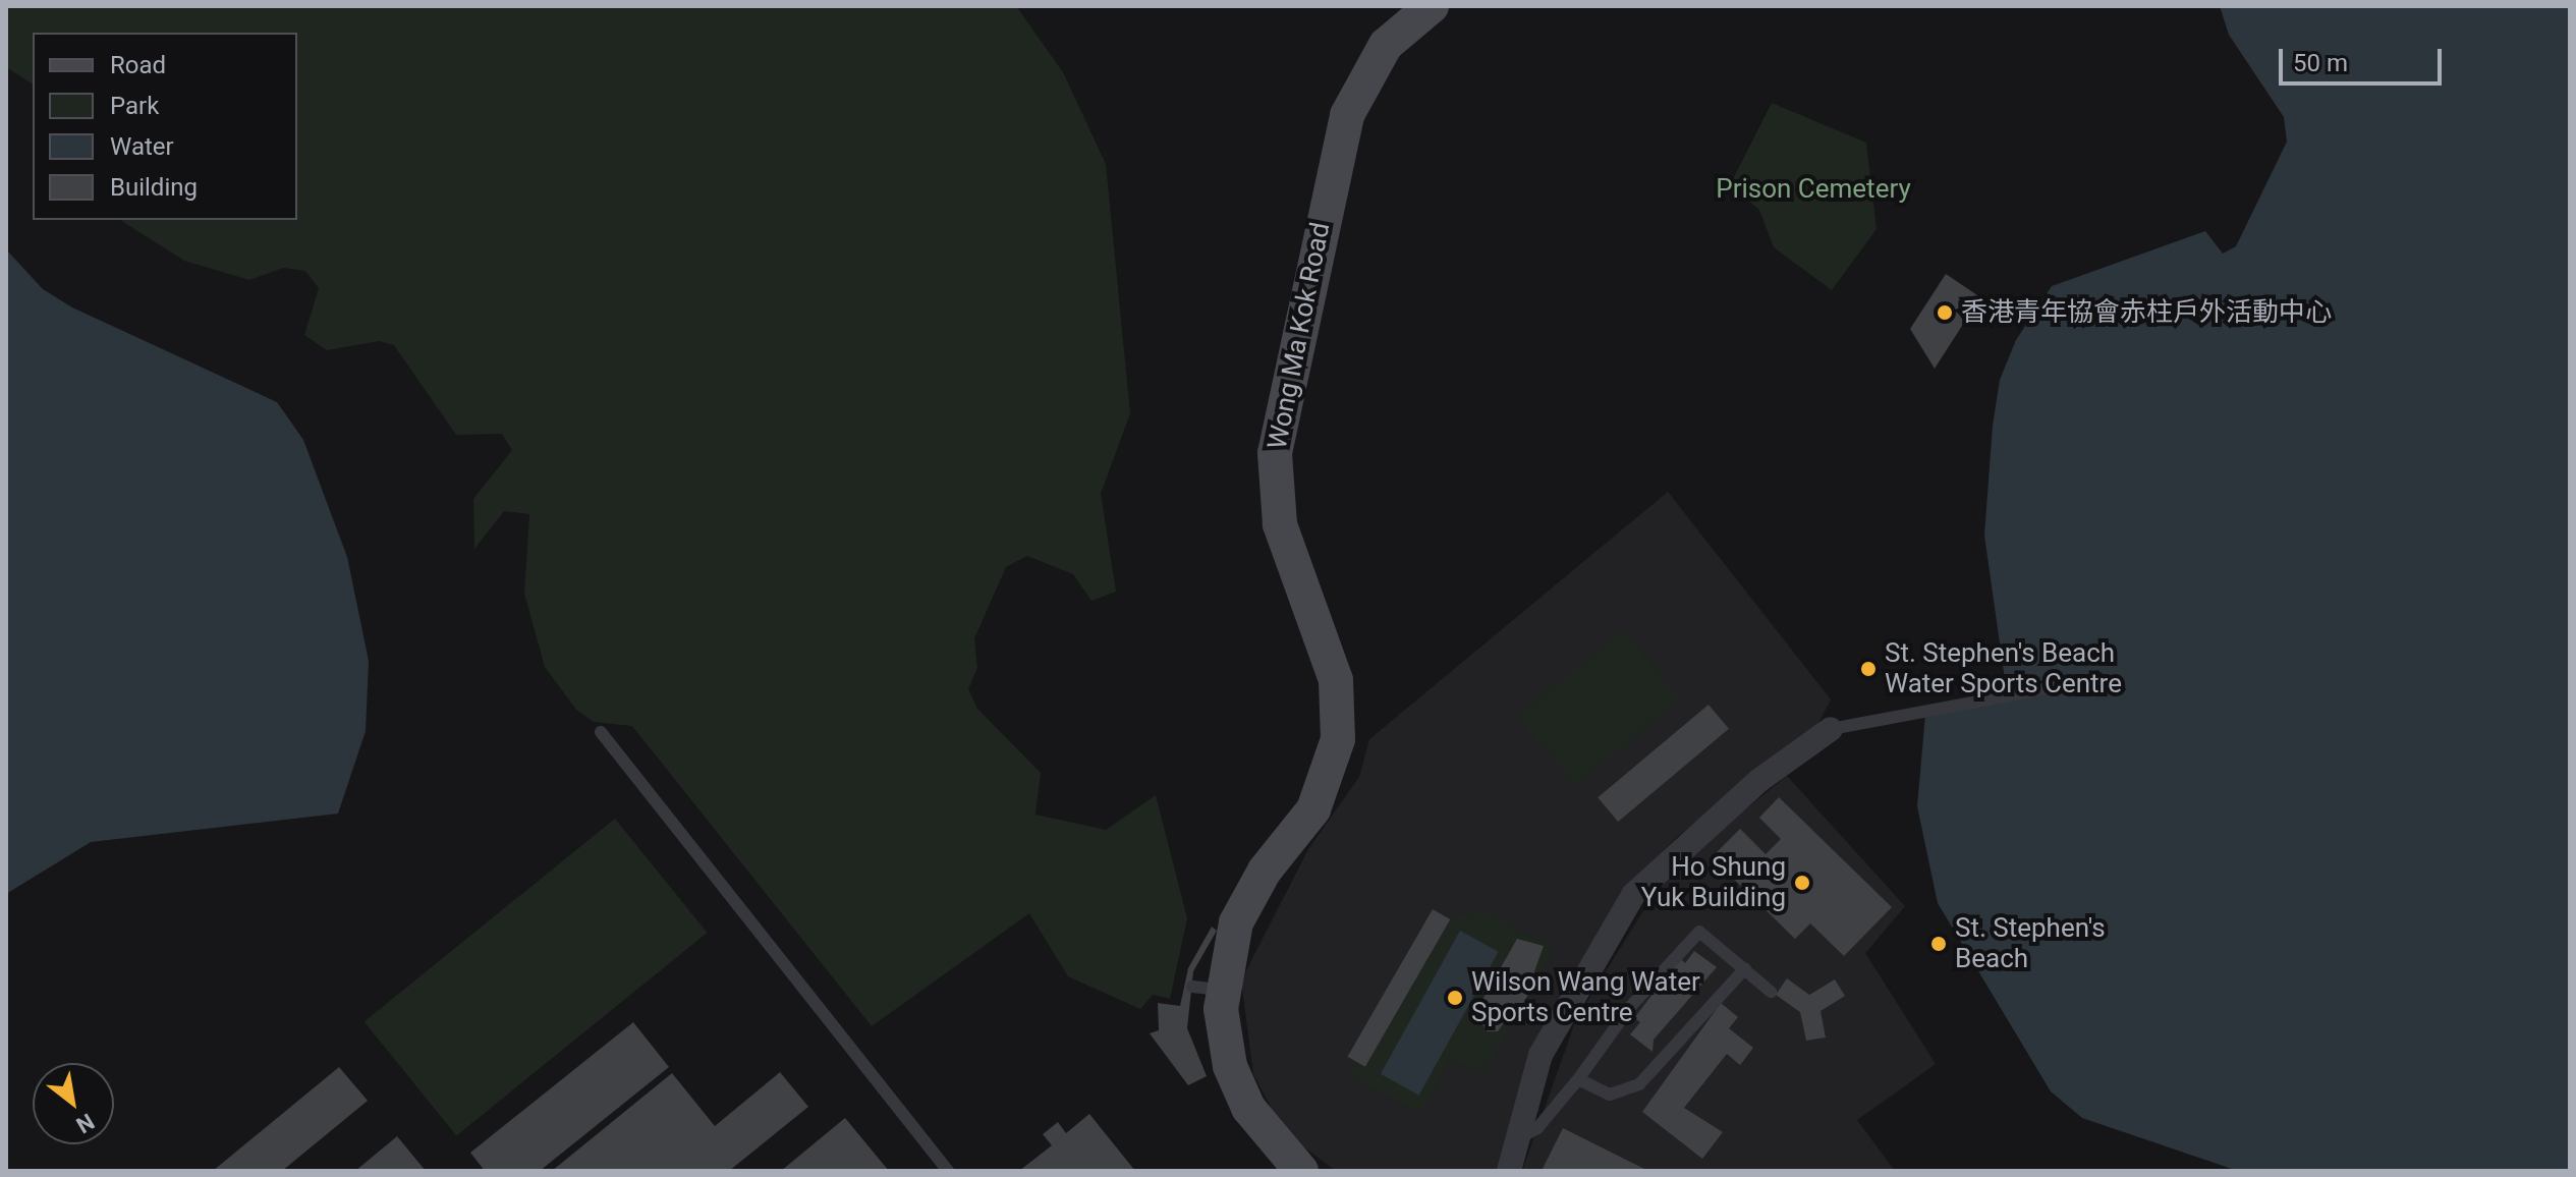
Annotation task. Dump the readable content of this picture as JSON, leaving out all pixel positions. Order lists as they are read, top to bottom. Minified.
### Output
{"streets":{"street":["Wong Ma Kok Road"]},"parks":["Prison Cemetery"],"places":["香港青年協會赤柱戶外活動中心","St. Stephen's Beach Water Sports Centre","Ho Shung Yuk Building","St. Stephen's Beach","Wilson Wang Water Sports Centre"],"legend":["Road","Park","Water","Building"],"scale_bar":"50 m","north":"bottom right"}
